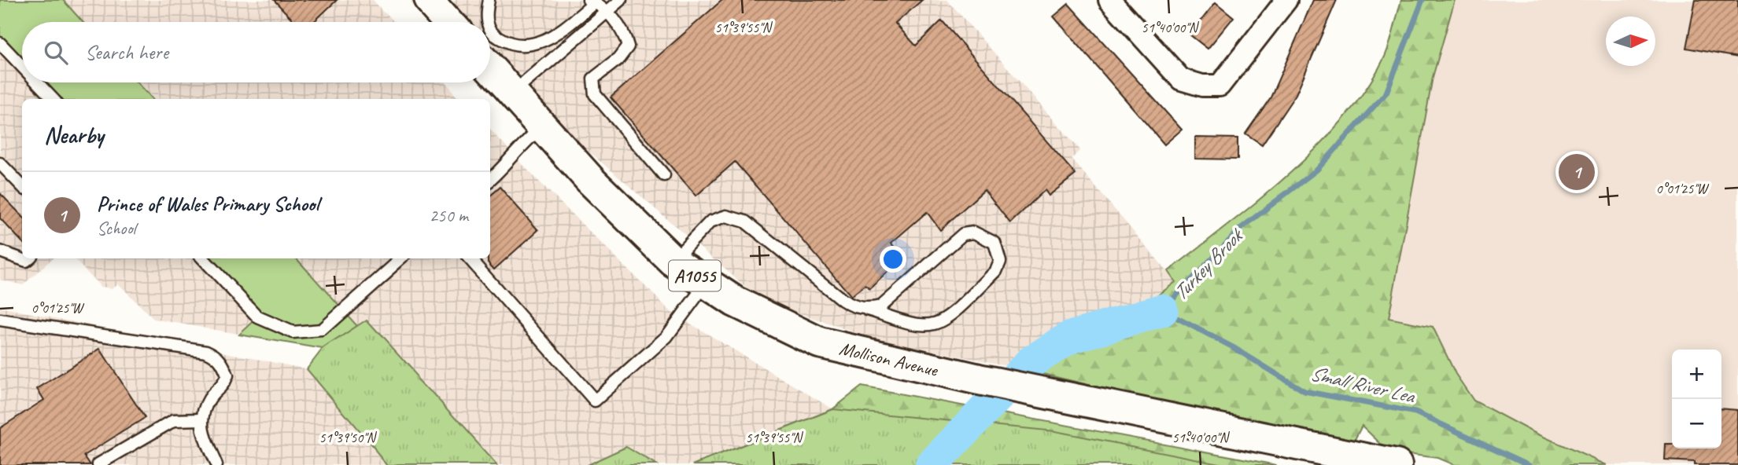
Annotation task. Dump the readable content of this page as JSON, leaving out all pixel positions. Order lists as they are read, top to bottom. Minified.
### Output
{"streets":{"main road":["A1055","Mollison Avenue"]},"water":["Turkey Brook","Small River Lea"],"north":"right","page":{"search":"Search here","heading":"Nearby","pins":"1","list":[{"mark":"1","name":"Prince of Wales Primary School","note":"School","value":"250 m"}],"map_buttons":["+","−"]},"coordinates":["51°39'55\"N","51°40'00\"N","0°01'25\"W","51°39'50\"N"]}
